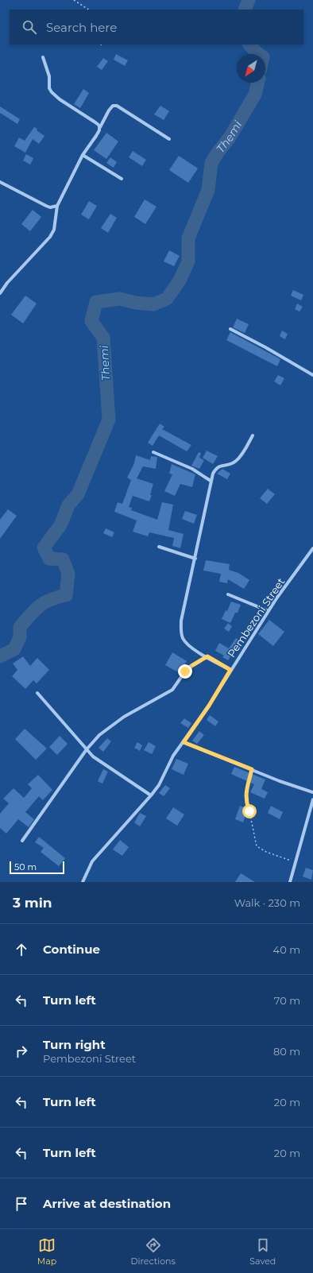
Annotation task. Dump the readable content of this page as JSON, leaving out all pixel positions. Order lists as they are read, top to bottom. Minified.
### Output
{"streets":{"street":["Pembezoni Street"]},"water":["Themi"],"scale_bar":"50 m","north":"bottom left","page":{"search":"Search here","scale":"50 m","heading":["3 min","Walk · 230 m"],"list":[["Continue","40 m"],["Turn left","70 m"],["Turn right","Pembezoni Street","80 m"],["Turn left","20 m"],["Turn left","20 m"],"Arrive at destination"],"nav":["Map","Directions","Saved"]}}
